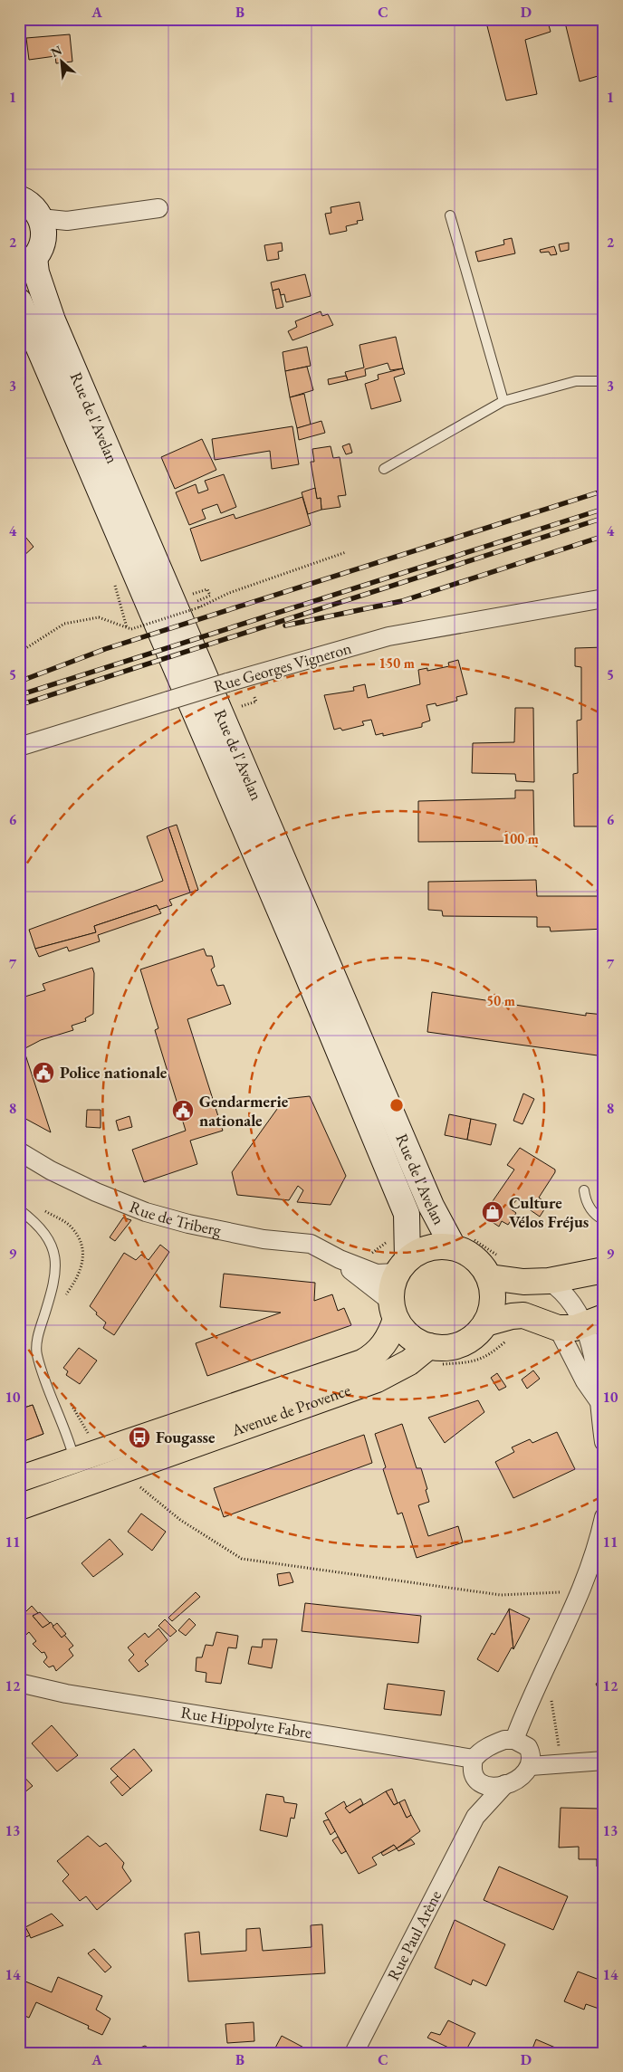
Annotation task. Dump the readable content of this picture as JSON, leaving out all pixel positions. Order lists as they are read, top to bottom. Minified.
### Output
{"streets":{"main road":["Rue de l'Avelan","Avenue de Provence"],"street":["Rue Georges Vigneron","Rue de Triberg","Rue Hippolyte Fabre","Rue Paul Arène"]},"crossings":[["Rue de l'Avelan","Rue de Triberg"],["Rue de l'Avelan","Avenue de Provence"],["Rue de Triberg","Avenue de Provence"],["Rue Hippolyte Fabre","Rue Paul Arène"]],"places":{"public building":["Police nationale","Gendarmerie nationale"],"shop":["Culture Vélos Fréjus"],"bus stop":["Fougasse"]},"north":"top left","grid":{"columns":["A","B","C","D"],"rows":["1","2","3","4","5","6","7","8","9","10","11","12","13","14"]},"rings":["150 m","100 m","50 m"]}
